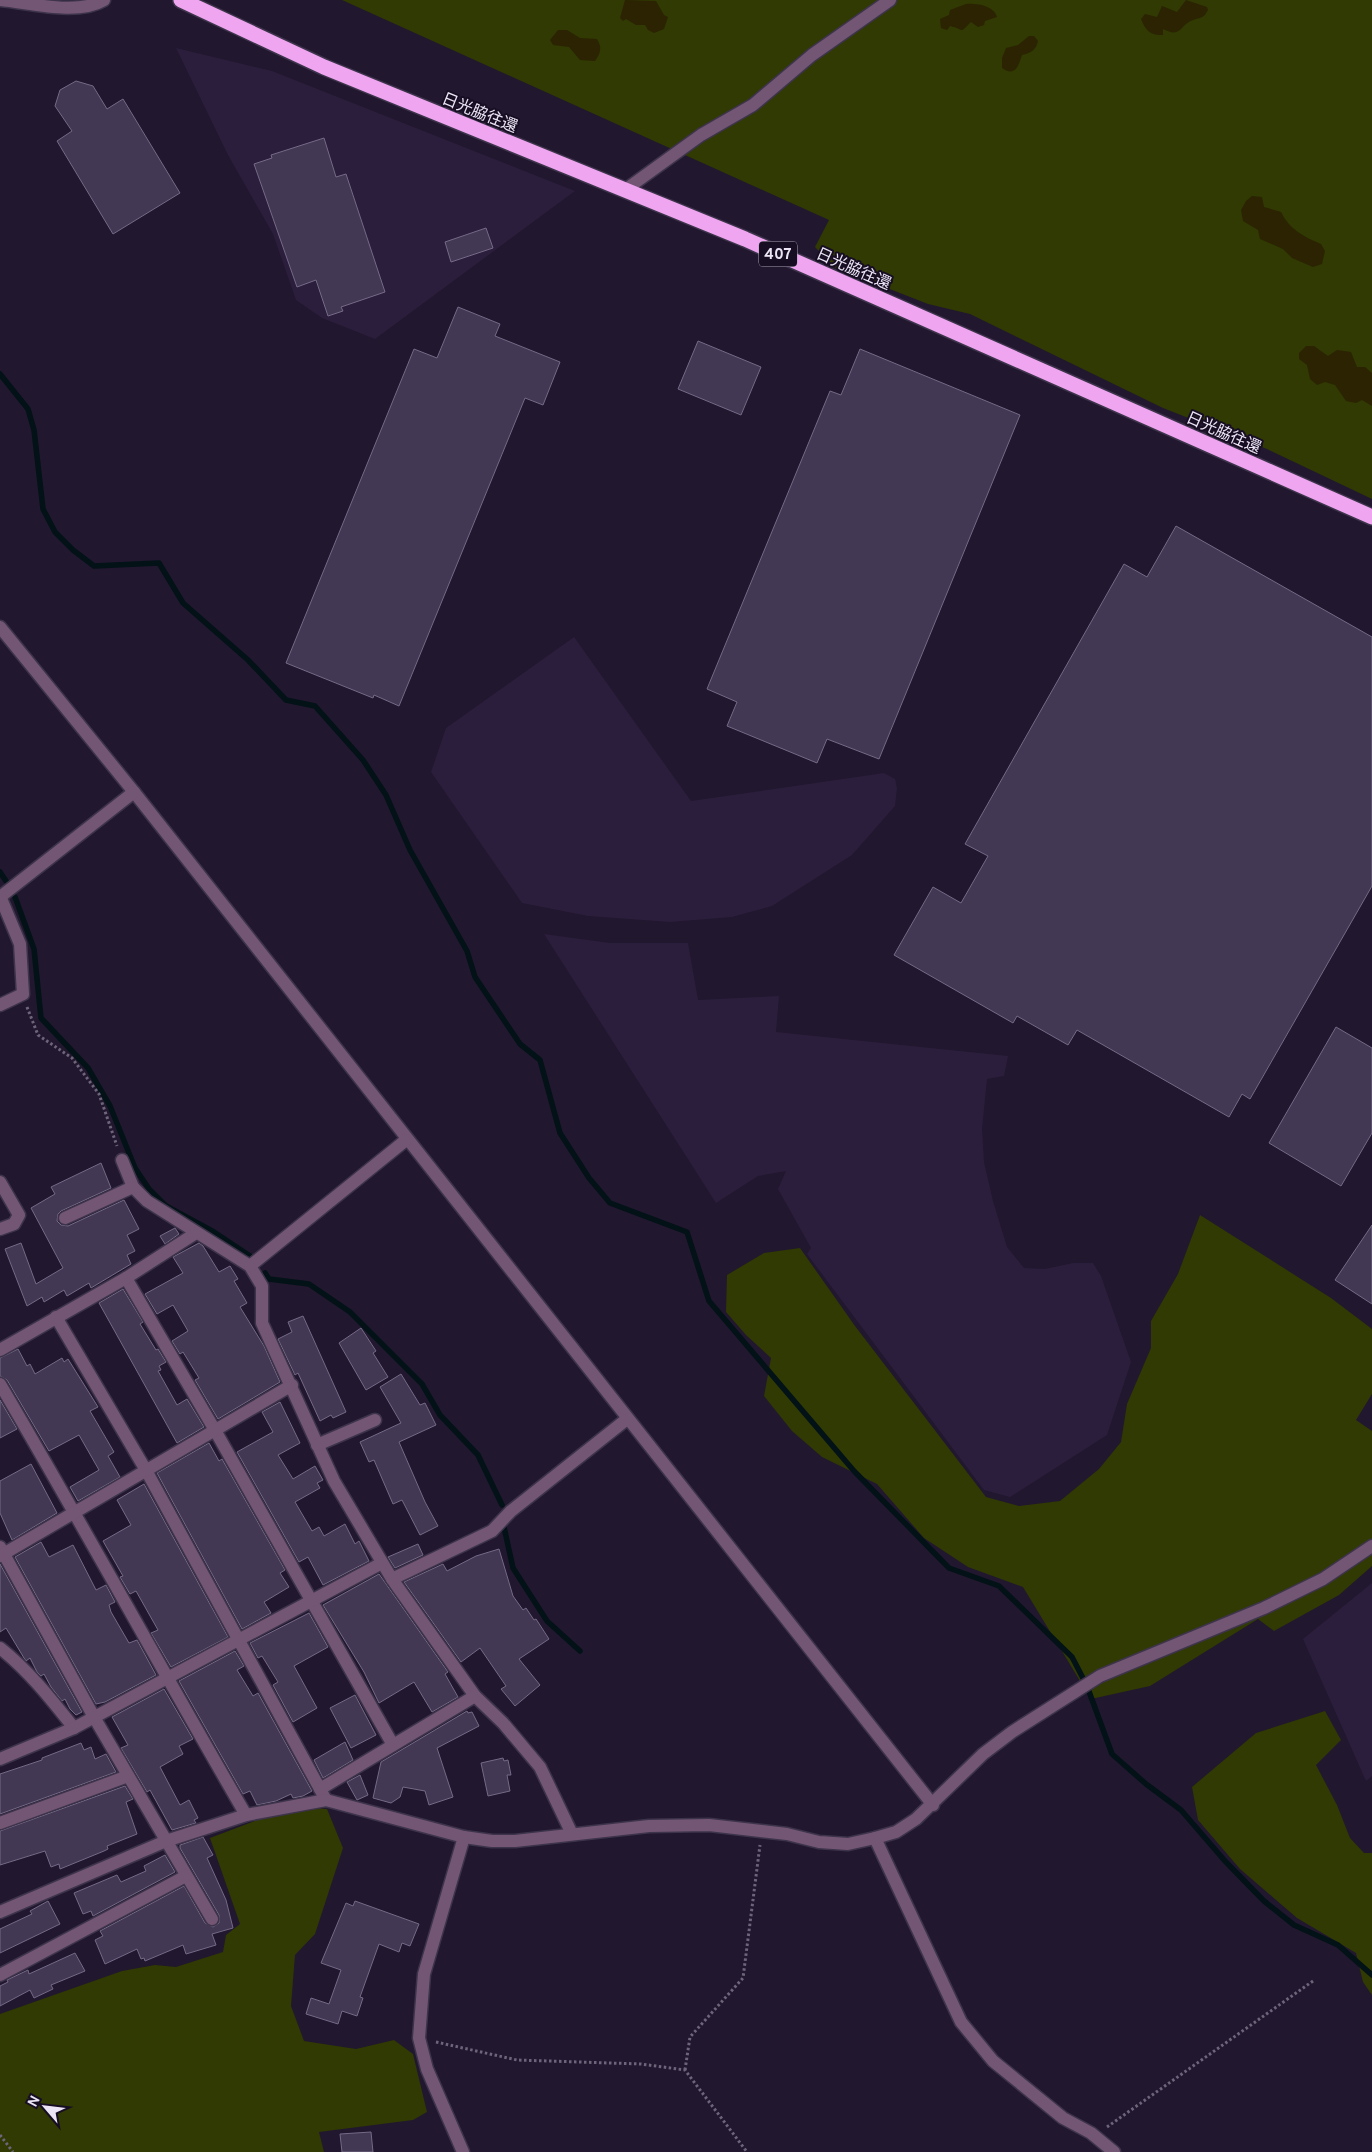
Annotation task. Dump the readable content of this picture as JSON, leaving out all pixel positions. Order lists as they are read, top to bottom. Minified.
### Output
{"streets":{"highway":["日光脇往還","407"]},"north":"top left"}
